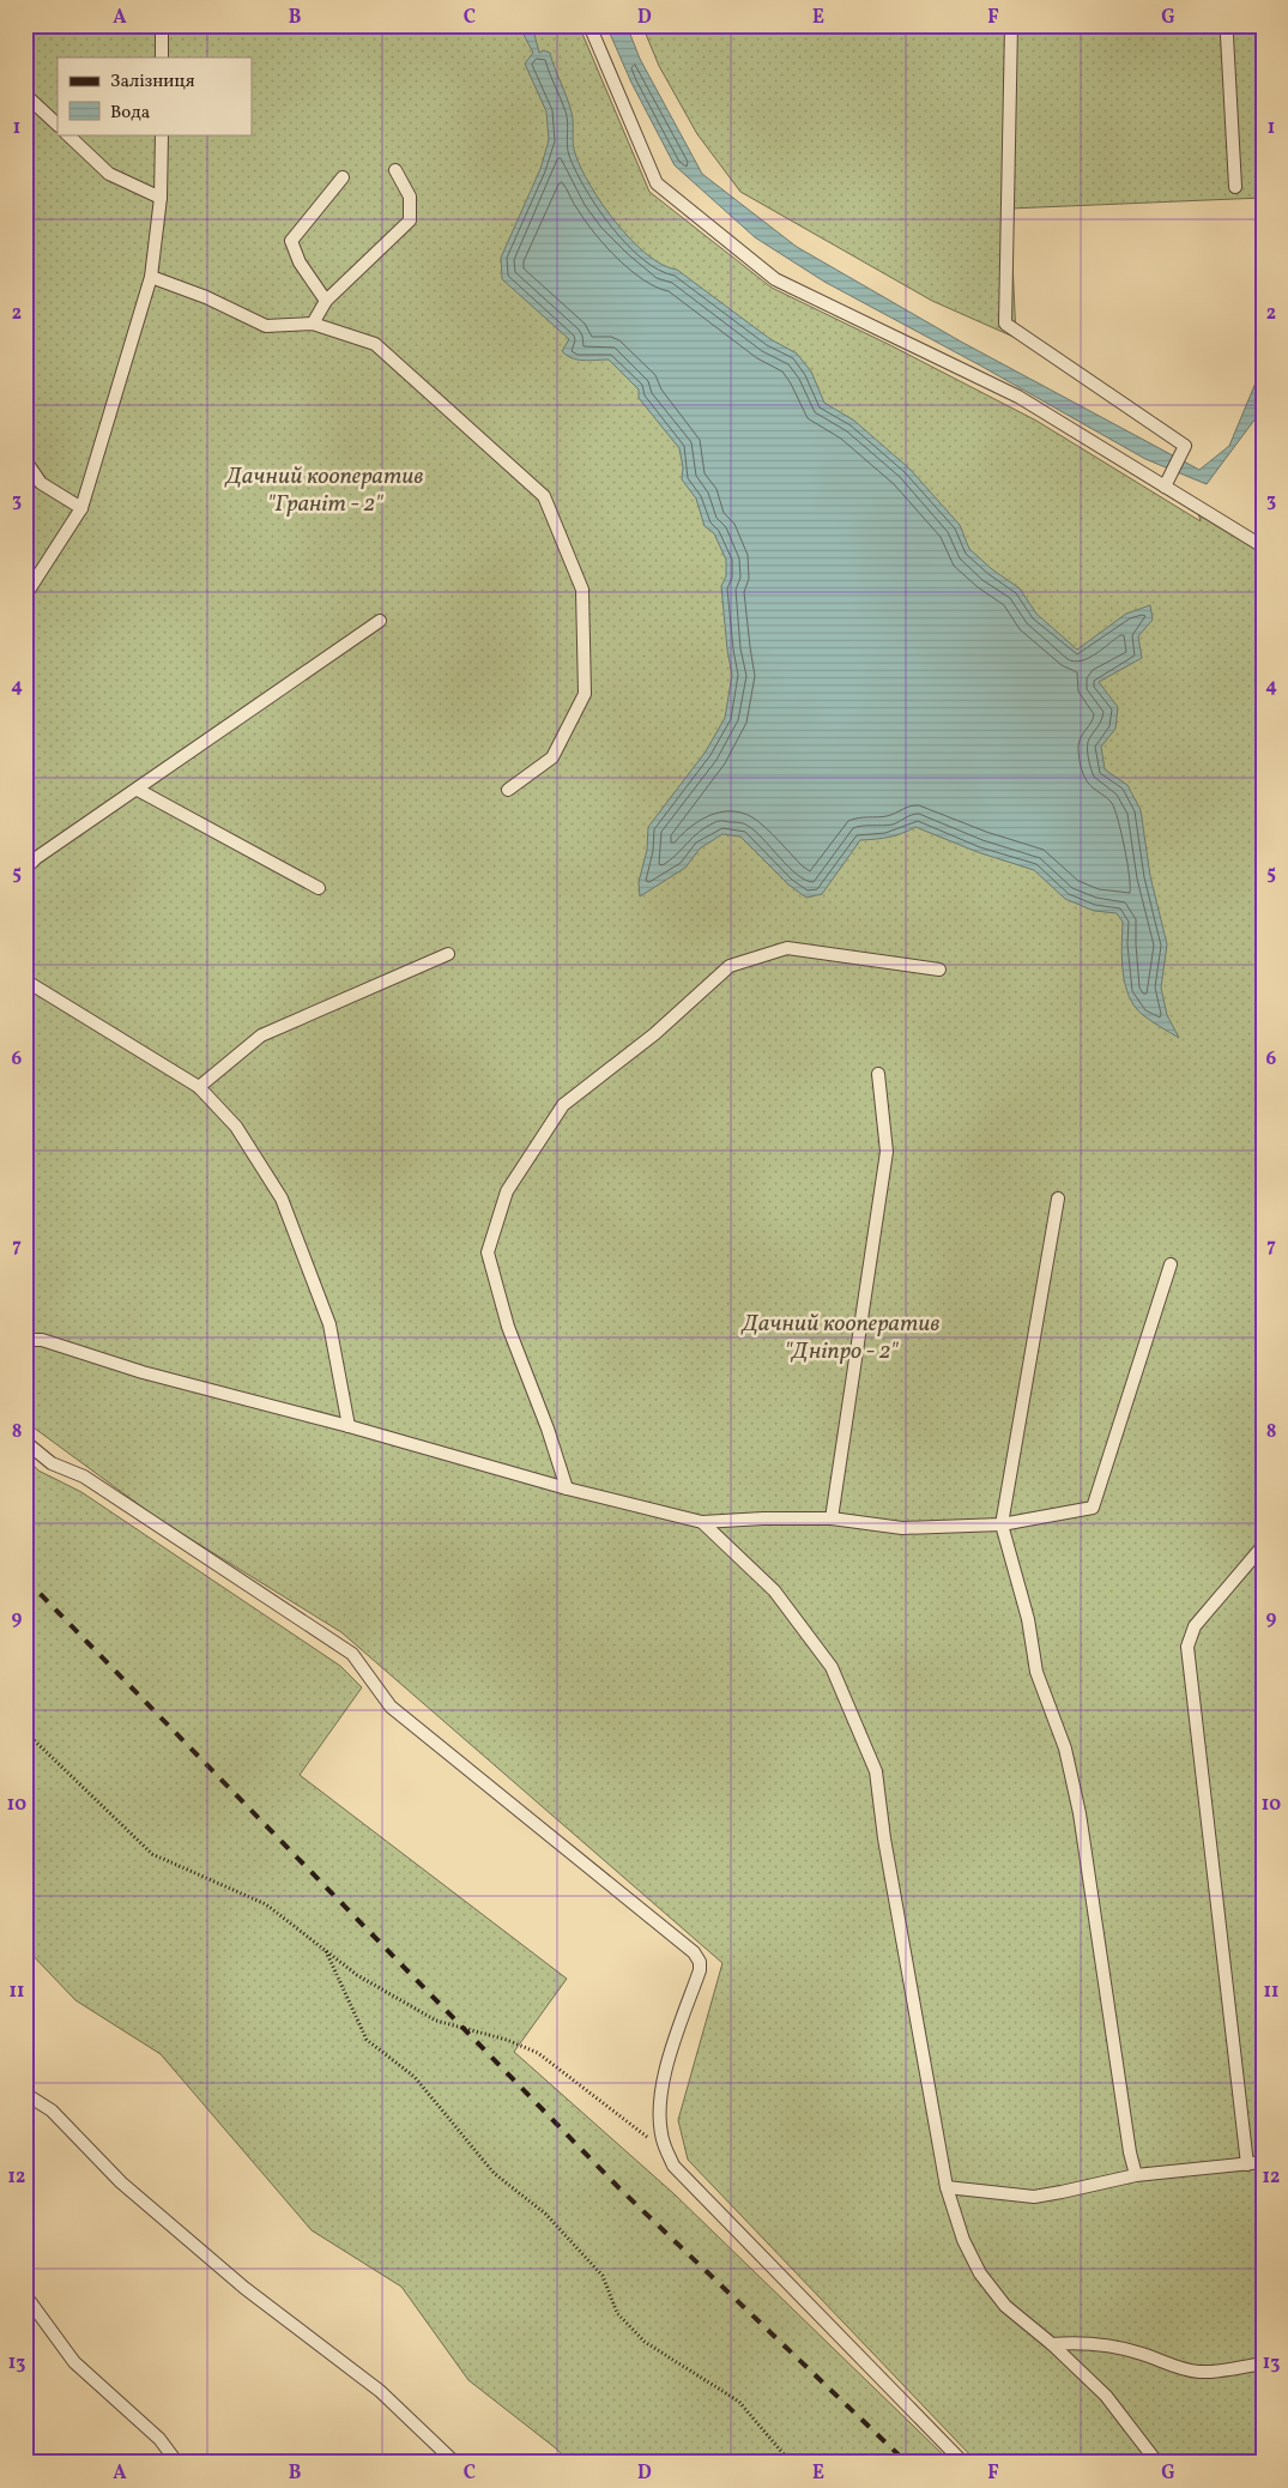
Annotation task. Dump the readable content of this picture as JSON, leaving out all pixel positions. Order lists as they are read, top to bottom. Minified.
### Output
{"parks":["Дачний кооператив \"Граніт - 2\"","Дачний кооператив \"Дніпро - 2\""],"legend":["Залізниця","Вода"],"grid":{"columns":["A","B","C","D","E","F","G"],"rows":["1","2","3","4","5","6","7","8","9","10","11","12","13"]}}
